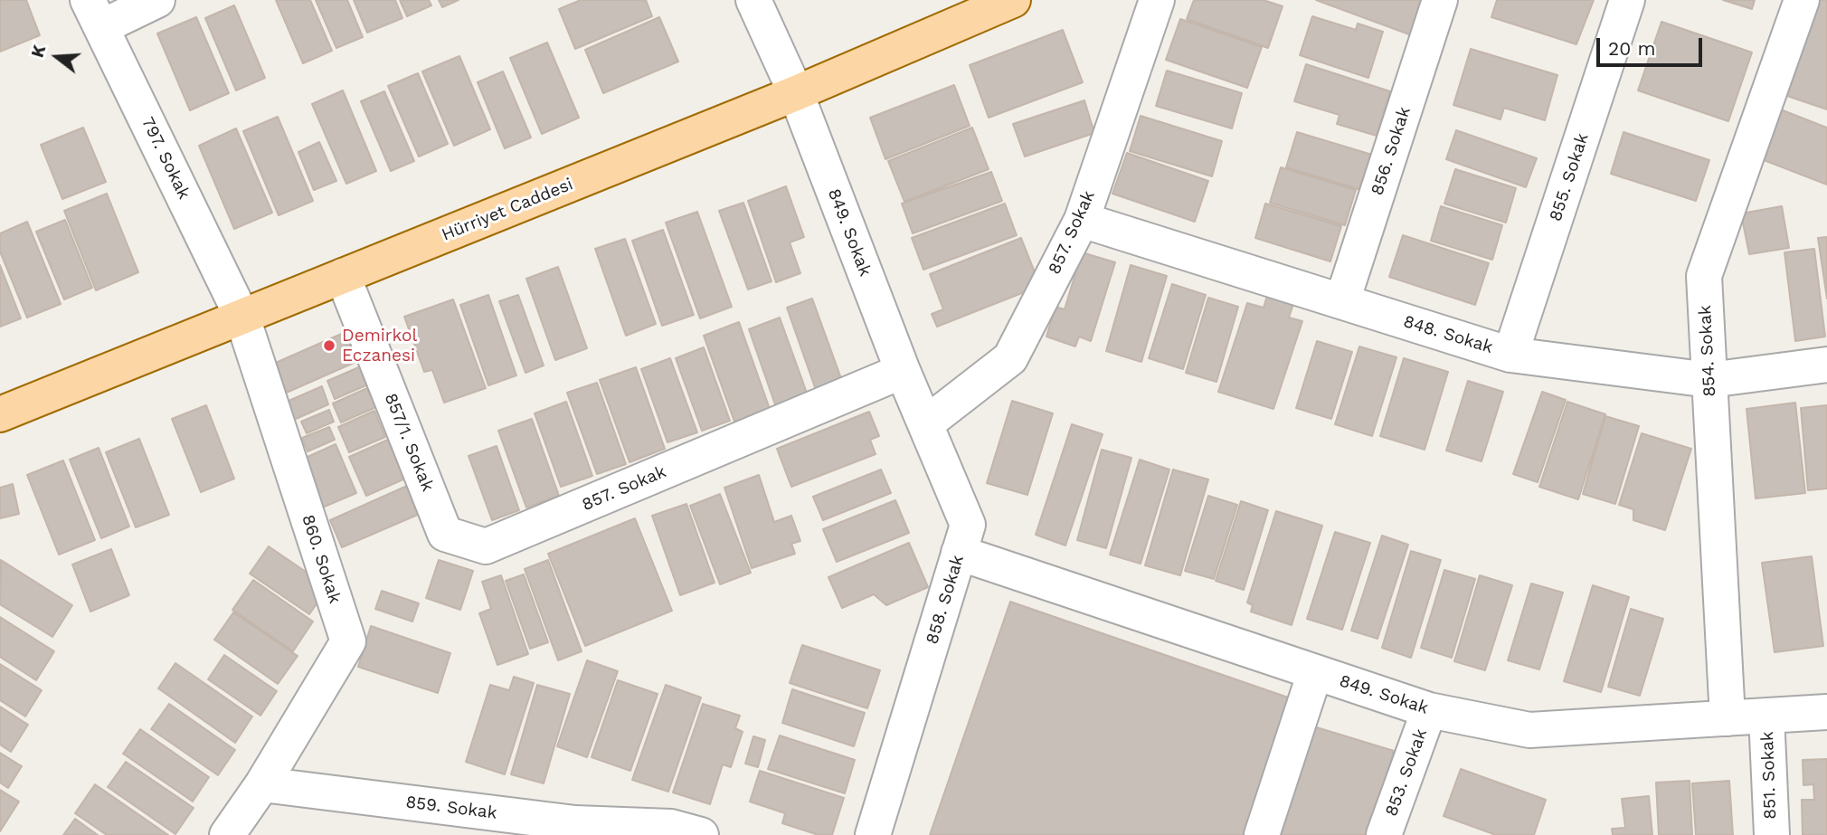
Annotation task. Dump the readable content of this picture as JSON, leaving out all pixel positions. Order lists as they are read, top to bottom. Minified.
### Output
{"streets":{"main road":["Hürriyet Caddesi"],"street":["856. Sokak","797. Sokak","855. Sokak","849. Sokak","857. Sokak","848. Sokak","854. Sokak","857/1. Sokak","860. Sokak","858. Sokak","853. Sokak","851. Sokak","859. Sokak"]},"crossings":[["856. Sokak","848. Sokak"],["797. Sokak","Hürriyet Caddesi"],["797. Sokak","860. Sokak"],["855. Sokak","848. Sokak"],["Hürriyet Caddesi","849. Sokak"],["Hürriyet Caddesi","857/1. Sokak"],["Hürriyet Caddesi","860. Sokak"],["849. Sokak","857. Sokak"],["849. Sokak","854. Sokak"],["849. Sokak","858. Sokak"],["849. Sokak","853. Sokak"],["849. Sokak","851. Sokak"],["857. Sokak","848. Sokak"],["857. Sokak","857/1. Sokak"],["857. Sokak","858. Sokak"],["848. Sokak","854. Sokak"],["860. Sokak","859. Sokak"]],"places":["Demirkol Eczanesi"],"scale_bar":"20 m","north":"left"}
